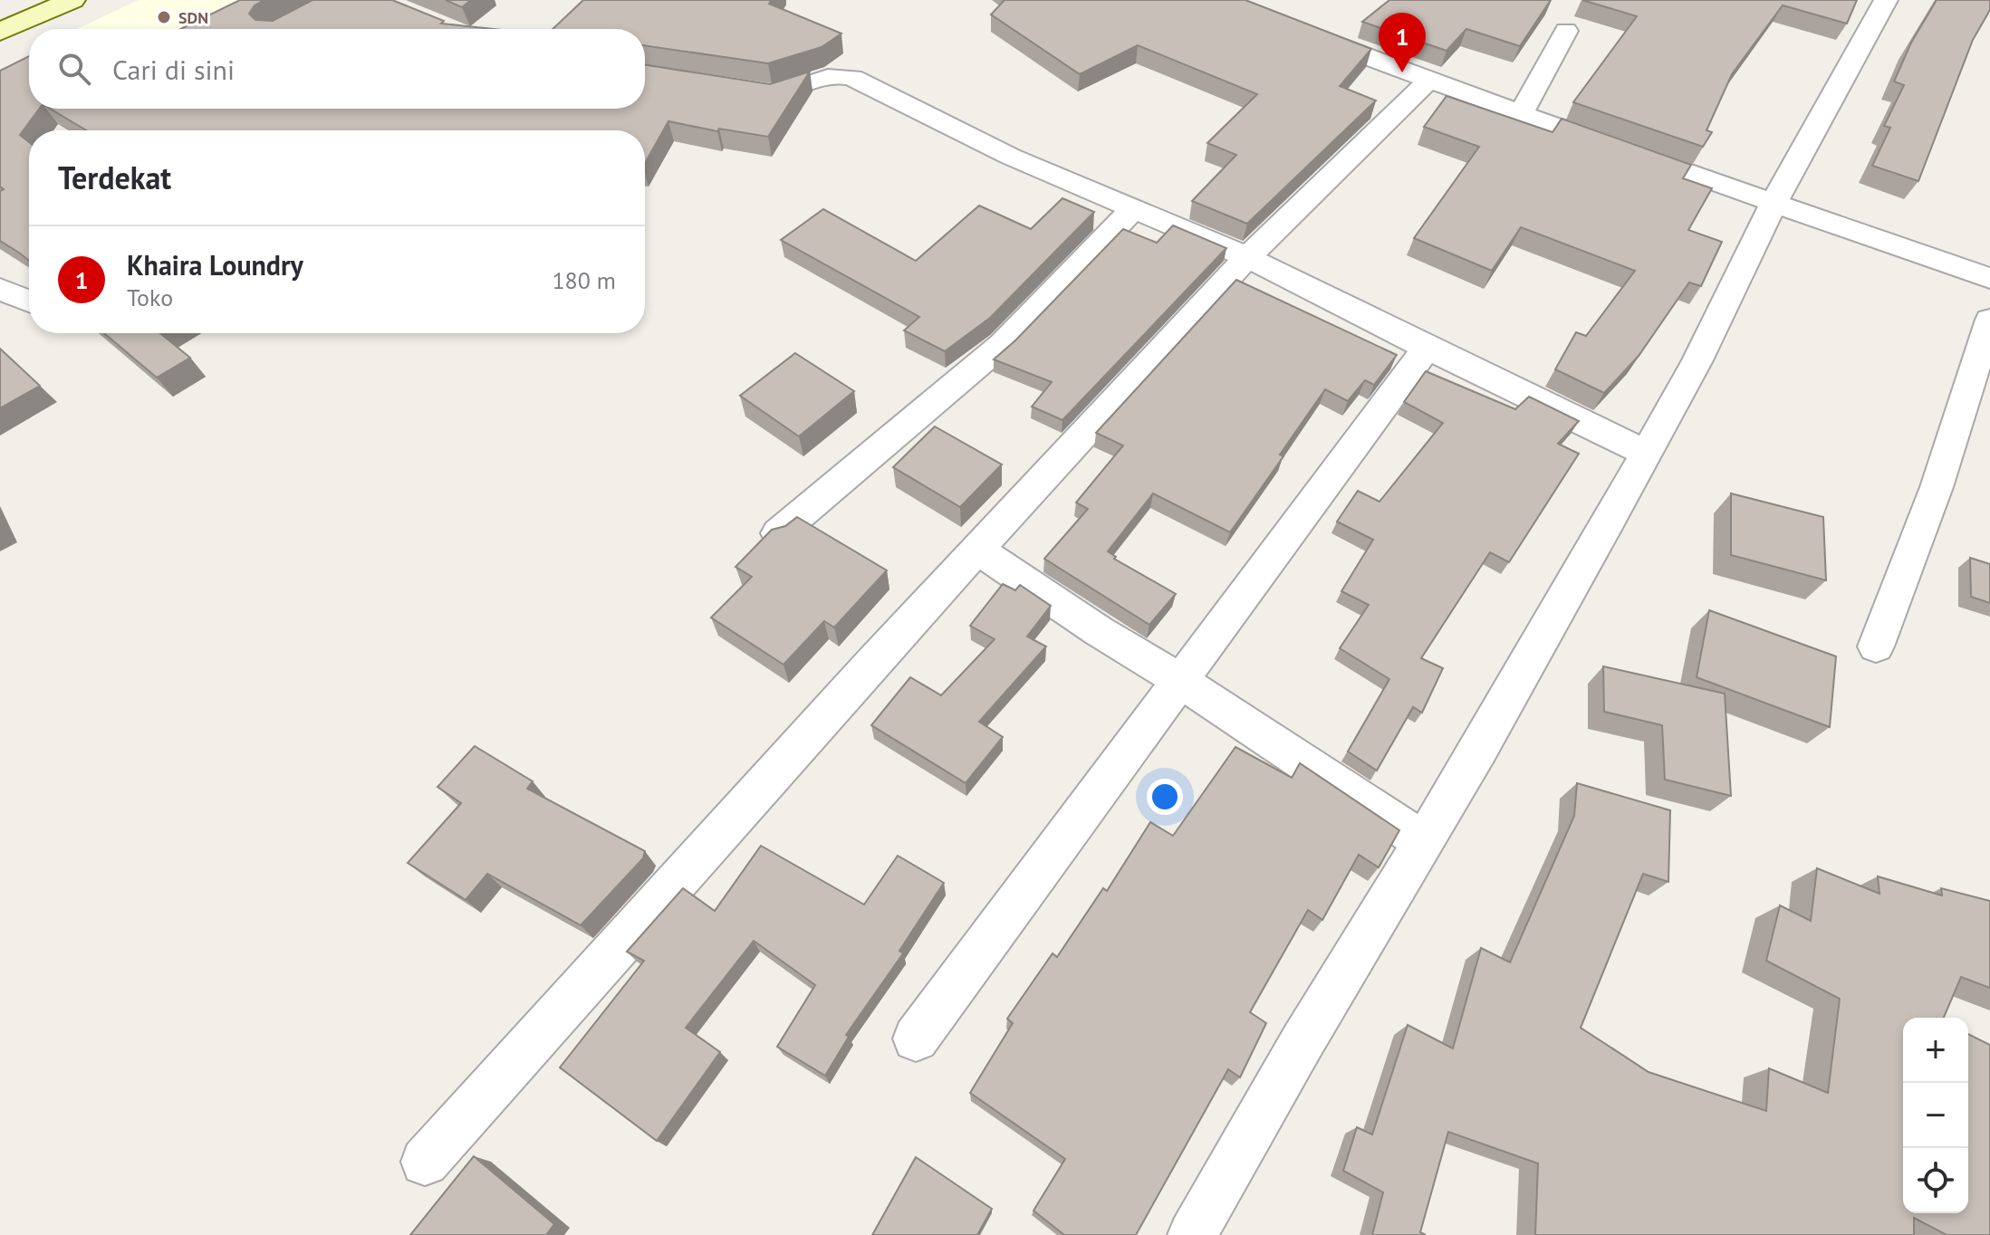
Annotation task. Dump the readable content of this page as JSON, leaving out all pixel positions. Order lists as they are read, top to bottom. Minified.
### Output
{"places":["SDN"],"page":{"pins":"1","search":"Cari di sini","heading":"Terdekat","list":[{"mark":"1","name":"Khaira Loundry","note":"Toko","value":"180 m"}],"map_buttons":["+","−"]}}
